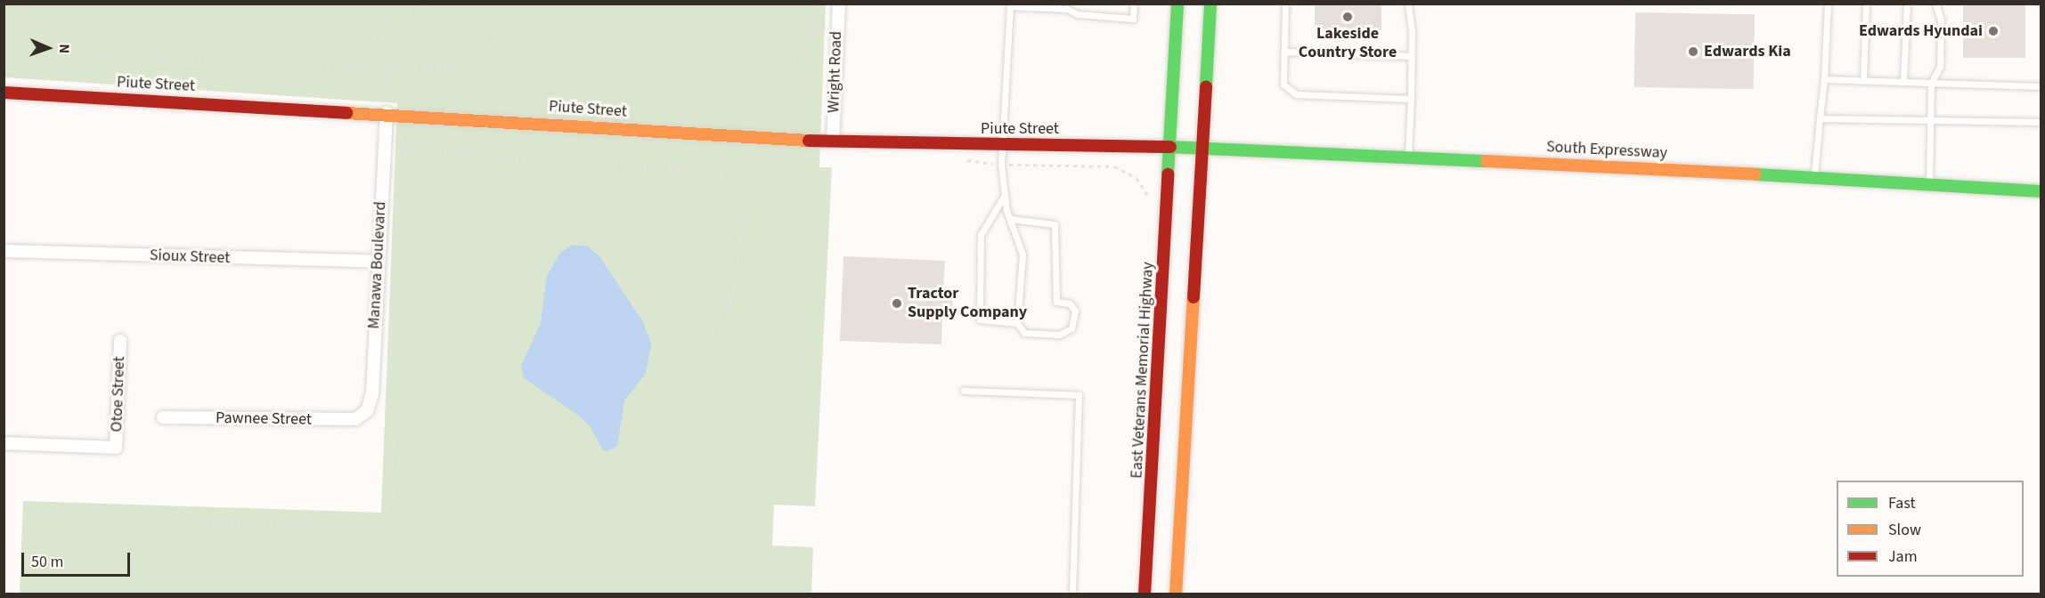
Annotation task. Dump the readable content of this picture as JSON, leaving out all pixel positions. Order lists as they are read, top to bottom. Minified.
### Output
{"streets":{"main road":["Piute Street","South Expressway","East Veterans Memorial Highway"],"street":["Wright Road","Sioux Street","Manawa Boulevard","Otoe Street","Pawnee Street"]},"crossings":[["Wright Road","Piute Street"],["Piute Street","South Expressway"],["Piute Street","Manawa Boulevard"],["Piute Street","East Veterans Memorial Highway"],["South Expressway","East Veterans Memorial Highway"],["Sioux Street","Manawa Boulevard"],["Manawa Boulevard","Pawnee Street"]],"places":["Lakeside Country Store","Edwards Hyundai","Edwards Kia","Tractor Supply Company"],"legend":["Fast","Slow","Jam"],"scale_bar":"50 m","north":"right"}
